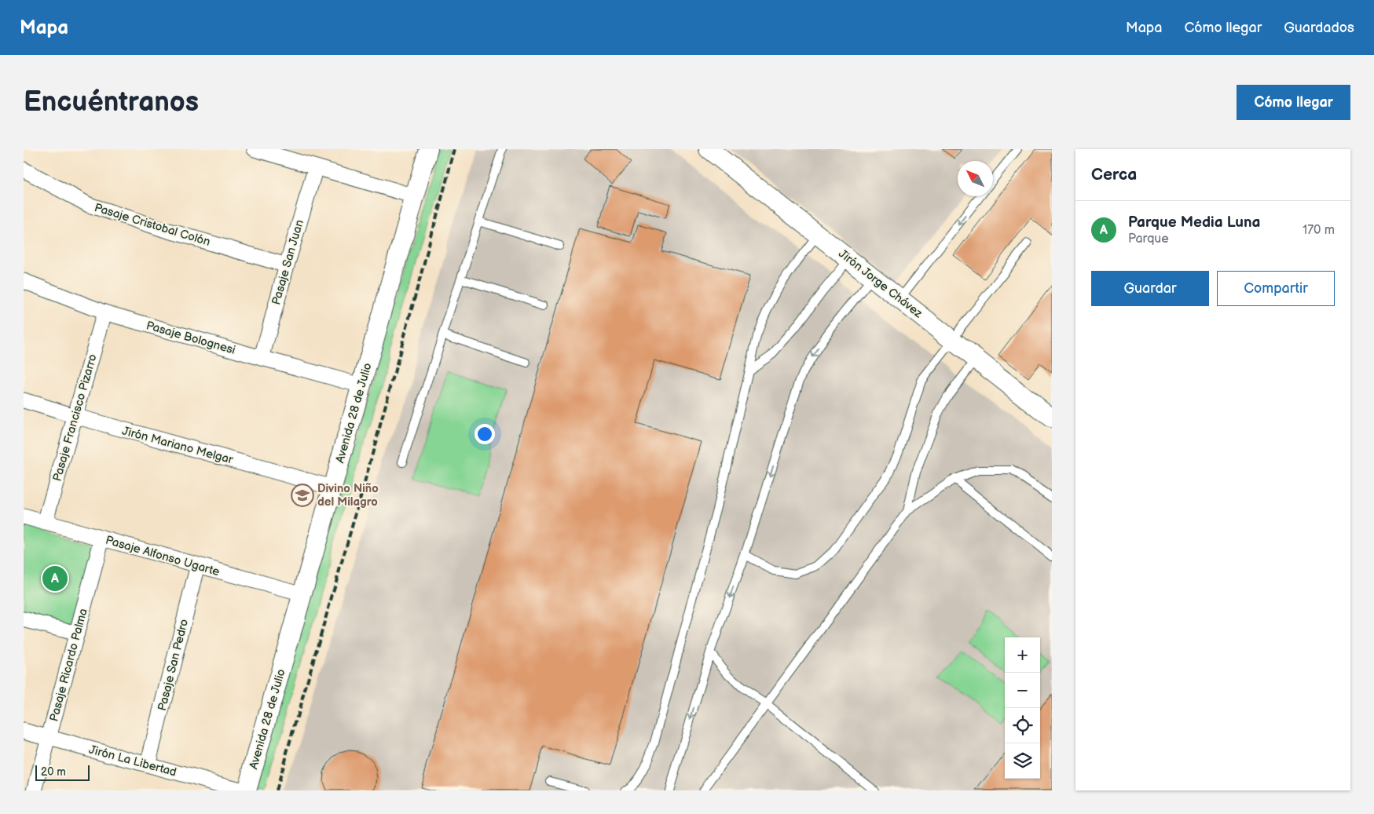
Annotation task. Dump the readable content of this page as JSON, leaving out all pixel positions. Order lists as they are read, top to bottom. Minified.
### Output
{"streets":{"street":["Pasaje Cristobal Colón","Pasaje San Juan","Jirón Jorge Chávez","Pasaje Bolognesi","Avenida 28 de Julio","Pasaje Francisco Pizarro","Jirón Mariano Melgar","Pasaje Alfonso Ugarte","Pasaje Ricardo Palma","Pasaje San Pedro","Jirón La Libertad"]},"crossings":[["Pasaje Cristobal Colón","Pasaje San Juan"],["Pasaje San Juan","Pasaje Bolognesi"],["Pasaje Bolognesi","Avenida 28 de Julio"],["Pasaje Bolognesi","Pasaje Francisco Pizarro"],["Avenida 28 de Julio","Jirón Mariano Melgar"],["Avenida 28 de Julio","Pasaje Alfonso Ugarte"],["Pasaje Francisco Pizarro","Jirón Mariano Melgar"],["Pasaje Francisco Pizarro","Pasaje Alfonso Ugarte"],["Pasaje Alfonso Ugarte","Pasaje Ricardo Palma"],["Pasaje Alfonso Ugarte","Pasaje San Pedro"],["Pasaje Ricardo Palma","Jirón La Libertad"],["Pasaje San Pedro","Jirón La Libertad"]],"places":{"school or university":["Divino Niño del Milagro"]},"scale_bar":"20 m","north":"top left","page":{"header":"Mapa","nav":["Mapa","Cómo llegar","Guardados"],"buttons":["Cómo llegar",["Guardar","Compartir"]],"title":"Encuéntranos","heading":"Cerca","list":[{"mark":"A","name":"Parque Media Luna","note":"Parque","value":"170 m"}],"pins":"A","map_buttons":["+","−"],"scale":"20 m"}}
